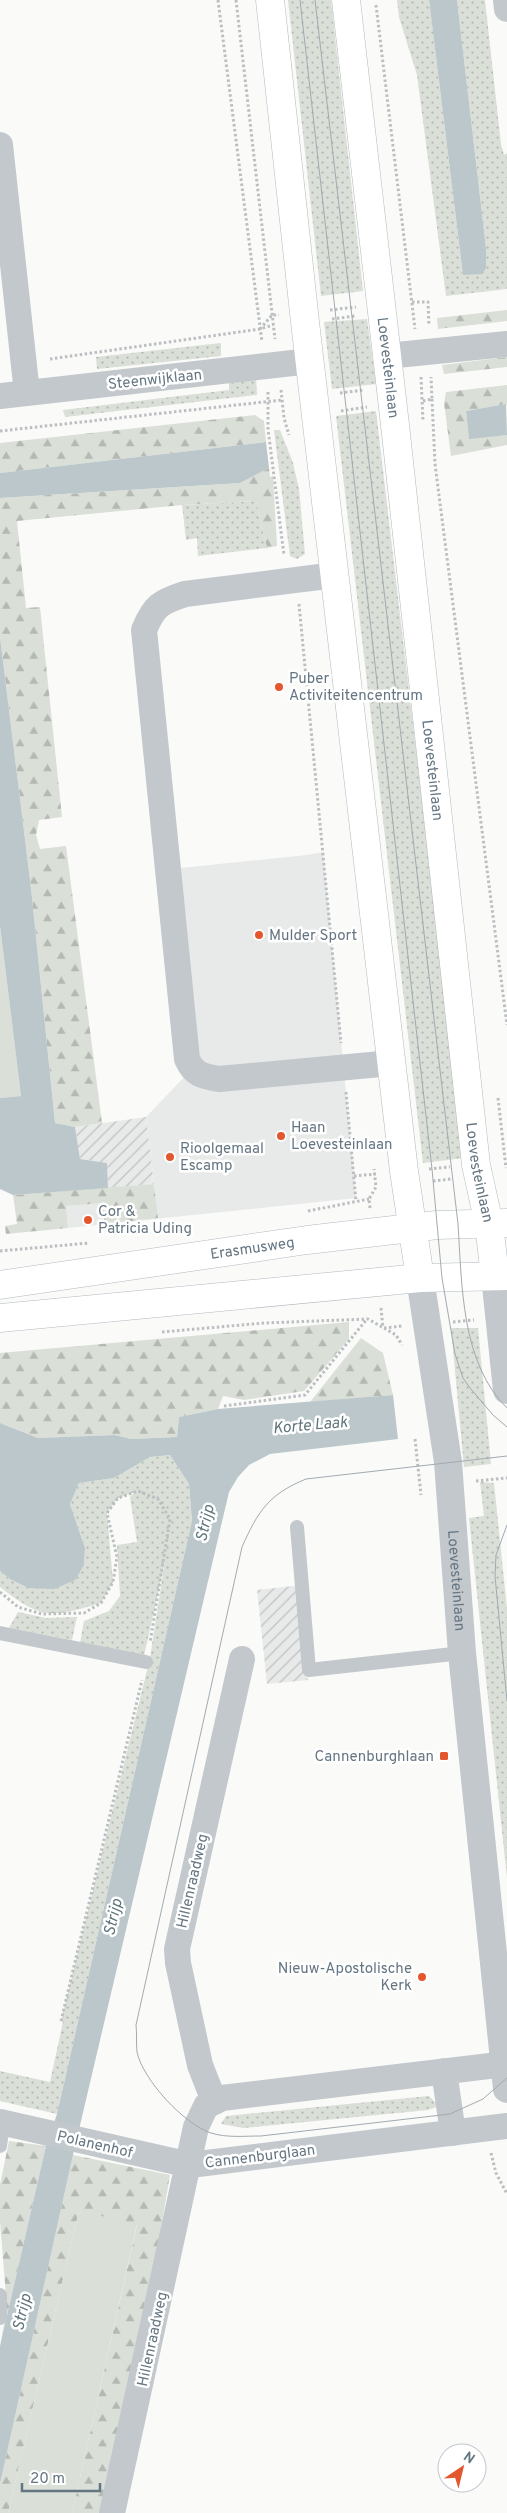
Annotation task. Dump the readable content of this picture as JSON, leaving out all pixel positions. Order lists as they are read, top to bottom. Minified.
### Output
{"streets":{"main road":["Loevesteinlaan","Erasmusweg"],"street":["Steenwijklaan","Hillenraadweg","Polanenhof","Cannenburglaan"]},"crossings":[["Loevesteinlaan","Steenwijklaan"],["Loevesteinlaan","Erasmusweg"],["Hillenraadweg","Polanenhof"],["Hillenraadweg","Cannenburglaan"],["Polanenhof","Cannenburglaan"]],"water":["Korte Laak","Strijp"],"places":{"other":["Puber Activiteitencentrum","Mulder Sport","Haan Loevesteinlaan","Rioolgemaal Escamp","Cor & Patricia Uding","Nieuw-Apostolische Kerk"],"transit":["Cannenburghlaan"]},"scale_bar":"20 m","north":"top right"}
